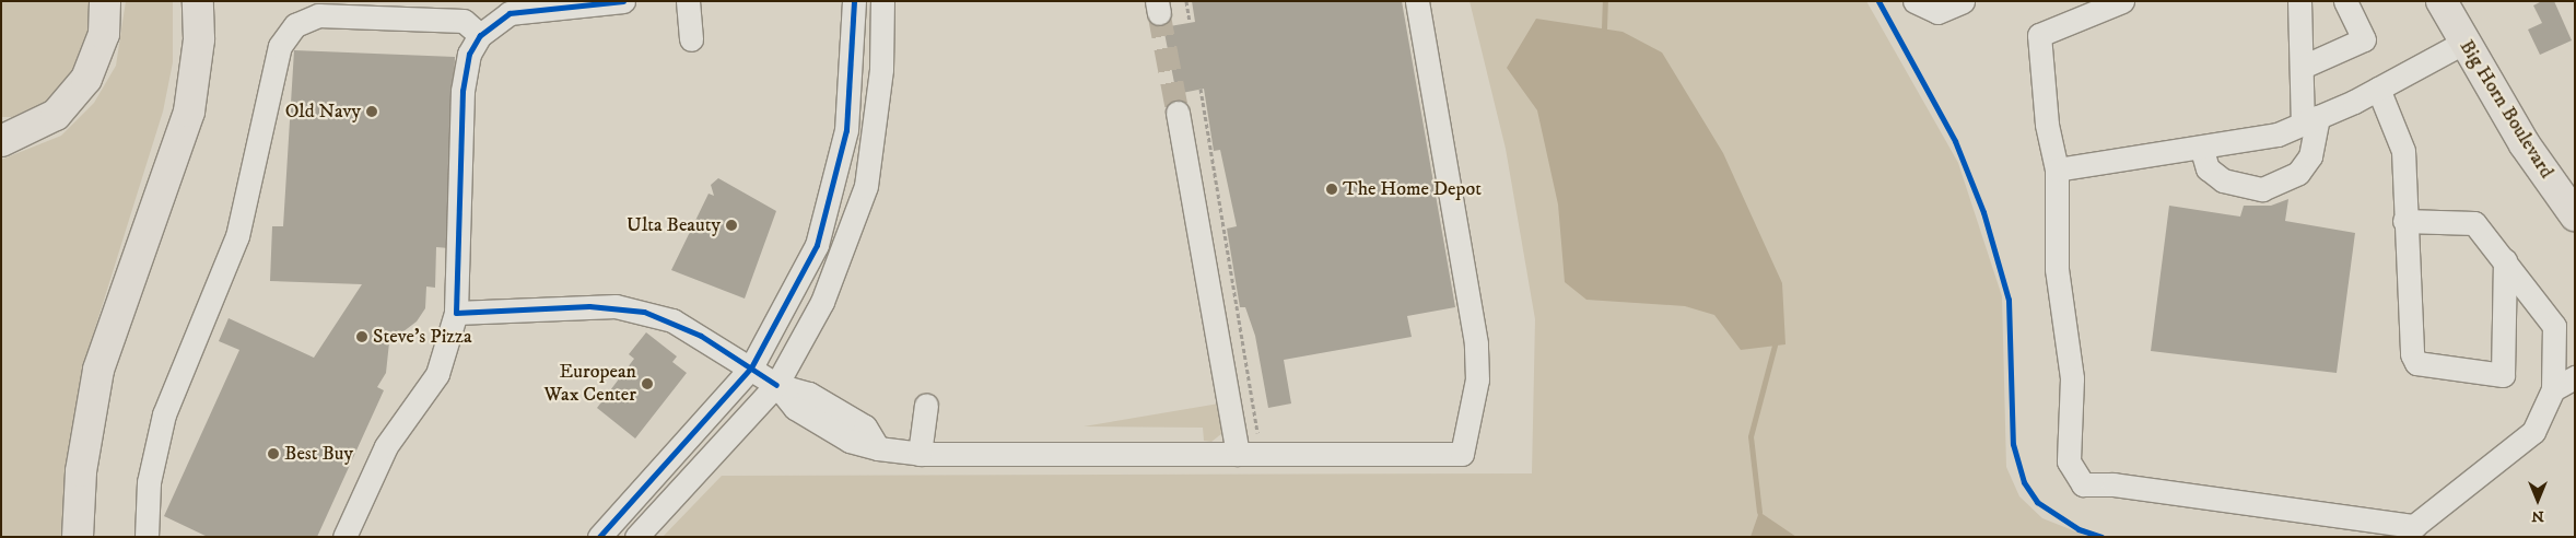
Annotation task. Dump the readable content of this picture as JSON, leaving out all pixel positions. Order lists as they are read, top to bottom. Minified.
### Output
{"streets":{"main road":["Big Horn Boulevard"]},"places":["Old Navy","The Home Depot","Ulta Beauty","Steve's Pizza","European Wax Center","Best Buy"],"north":"bottom"}
